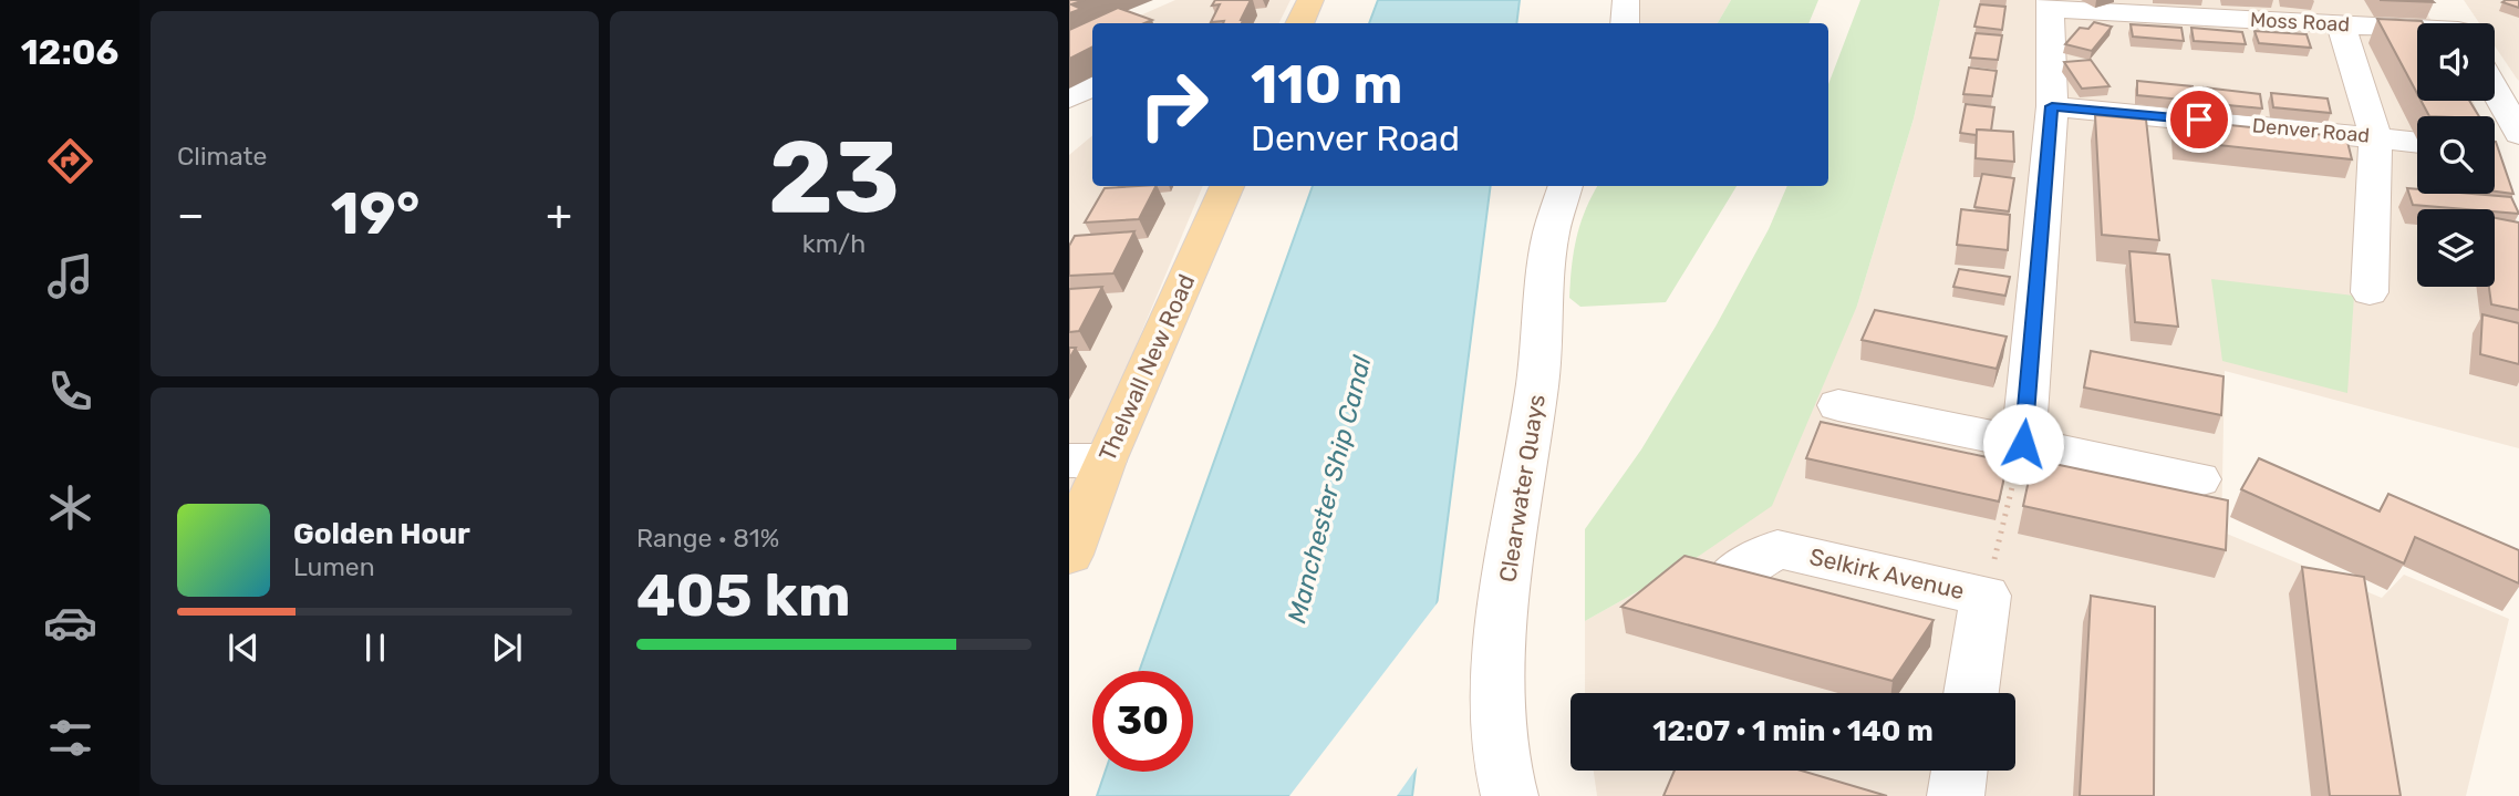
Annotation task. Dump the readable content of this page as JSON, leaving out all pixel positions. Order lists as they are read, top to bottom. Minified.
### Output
{"streets":{"main road":["Thelwall New Road"],"street":["Moss Road","Denver Road","Clearwater Quays","Selkirk Avenue"]},"water":["Manchester Ship Canal"],"page":{"tabs":"12:06","tile":["Climate",["23","km/h"],["Range · 81%","405 km"]],"turn":["110 m","Denver Road"],"heat":["−","19°","+"],"song":["Golden Hour","Lumen"],"limit":"30","trip":"12:07 · 1 min · 140 m"}}
